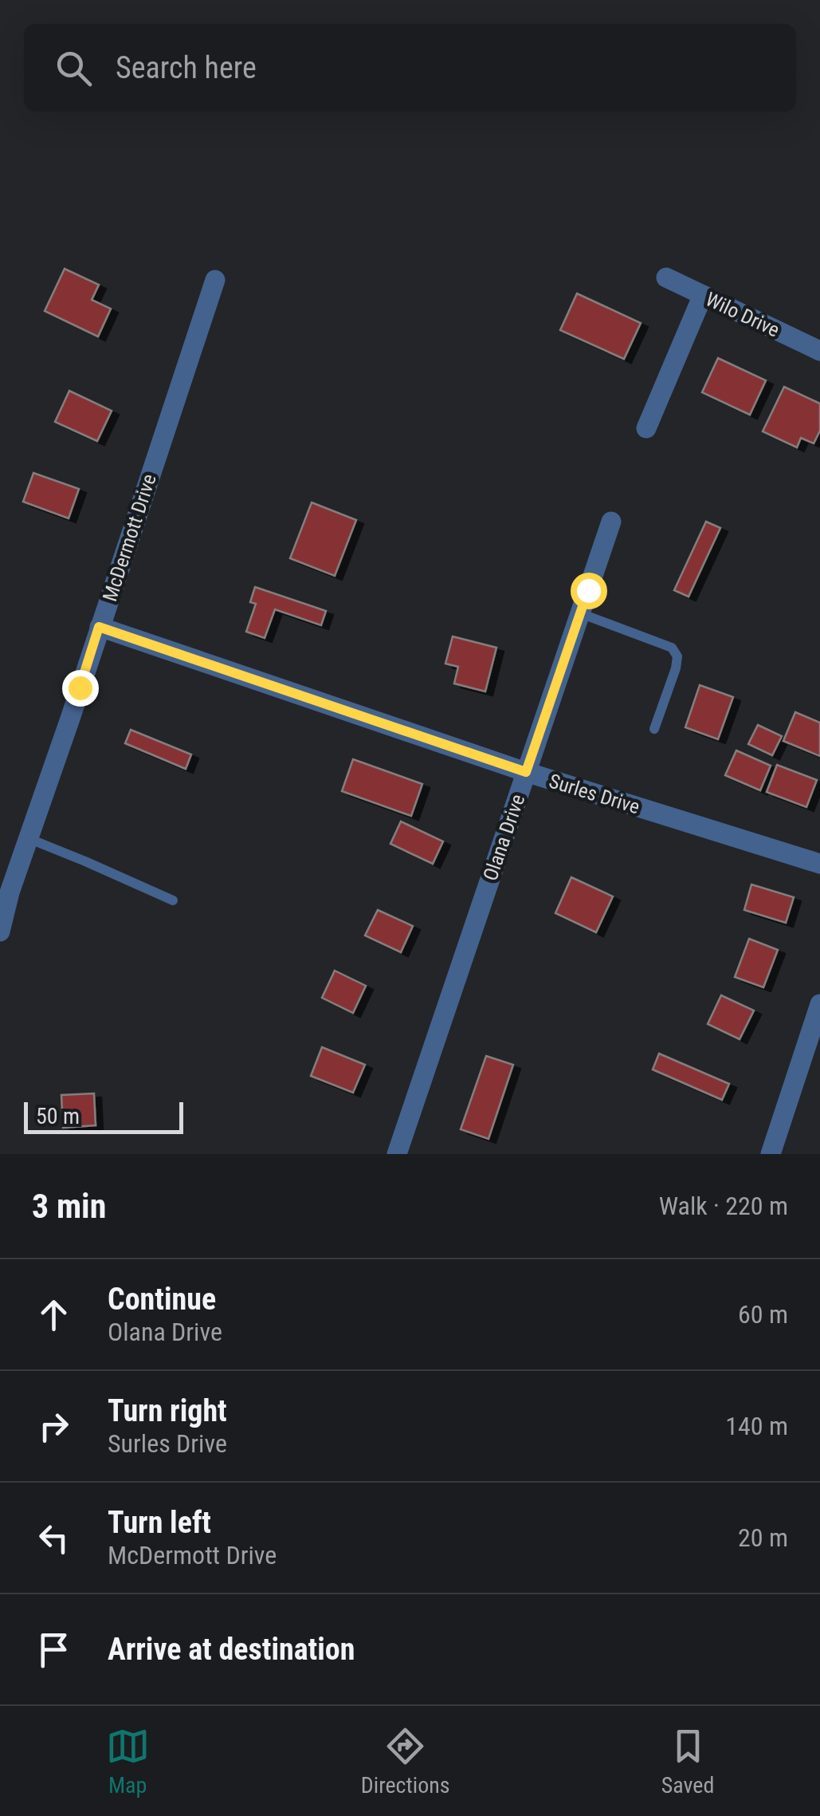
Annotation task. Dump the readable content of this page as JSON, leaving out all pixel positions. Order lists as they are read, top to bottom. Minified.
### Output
{"streets":{"street":["Wilo Drive","McDermott Drive","Surles Drive","Olana Drive"]},"crossings":[["McDermott Drive","Surles Drive"],["Surles Drive","Olana Drive"]],"scale_bar":"50 m","page":{"search":"Search here","scale":"50 m","heading":["3 min","Walk · 220 m"],"list":[["Continue","Olana Drive","60 m"],["Turn right","Surles Drive","140 m"],["Turn left","McDermott Drive","20 m"],"Arrive at destination"],"nav":["Map","Directions","Saved"]}}
